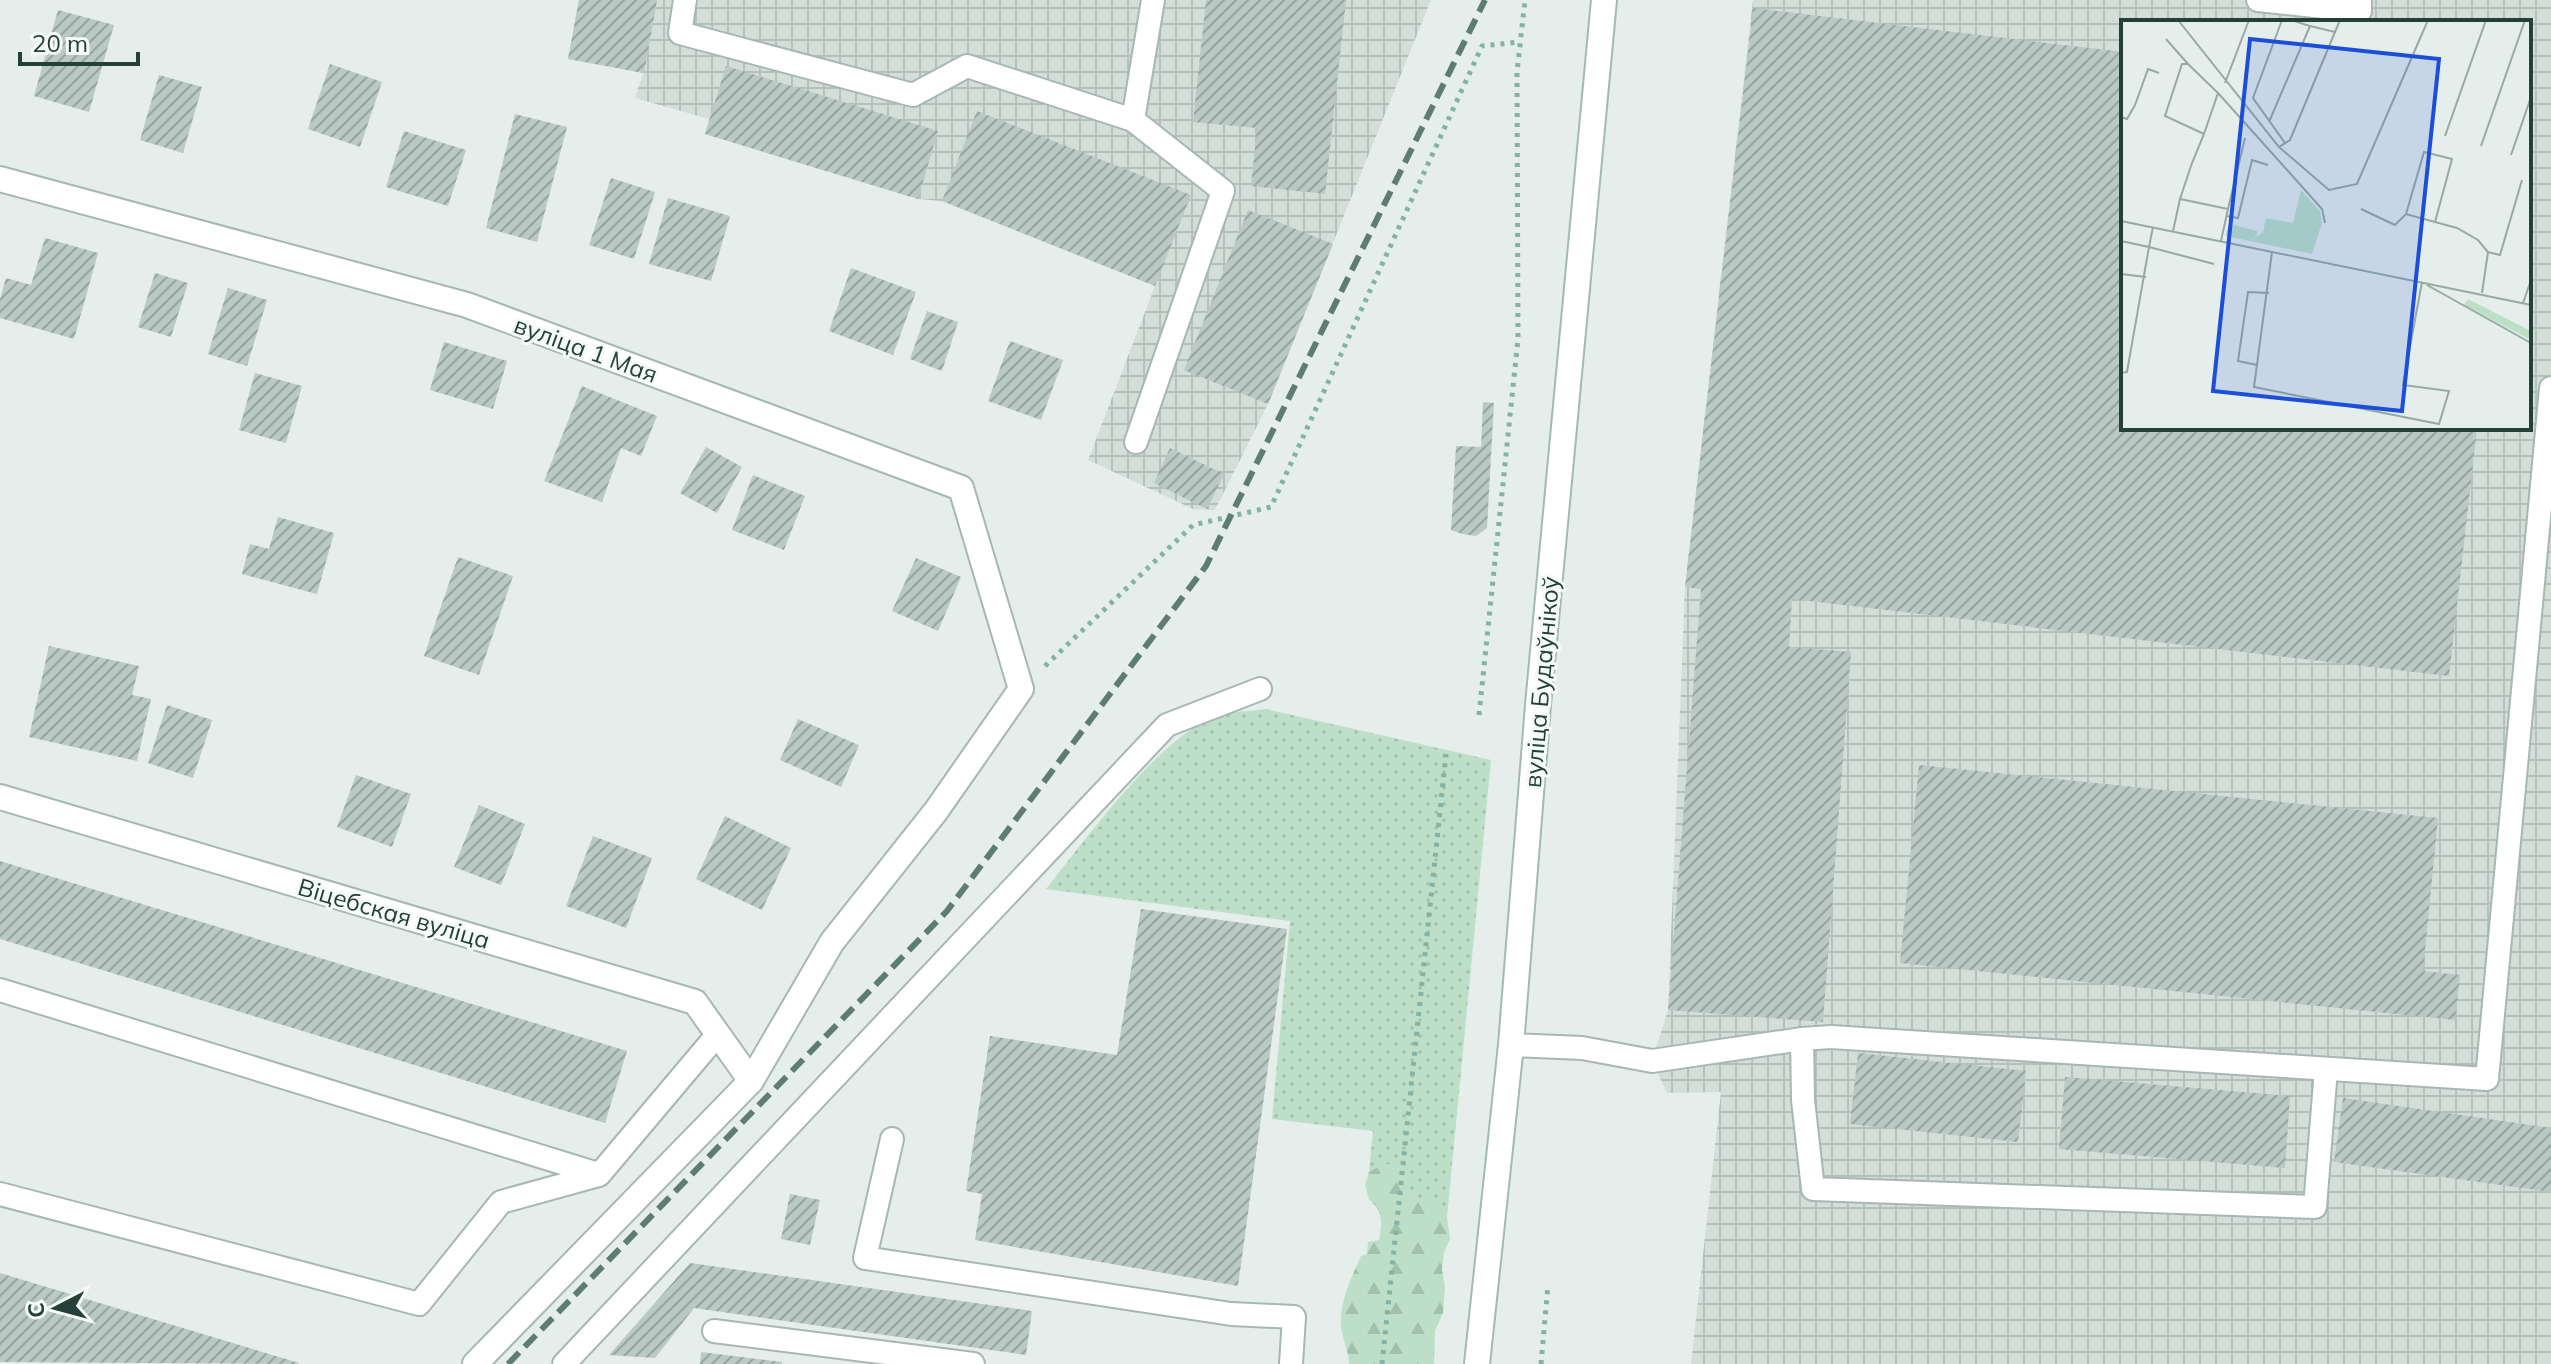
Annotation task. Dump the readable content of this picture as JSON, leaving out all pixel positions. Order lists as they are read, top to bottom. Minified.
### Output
{"streets":{"street":["вуліца 1 Мая","вуліца Будаўнікоў","Віцебская вуліца"]},"scale_bar":"20 m","north":"left"}
